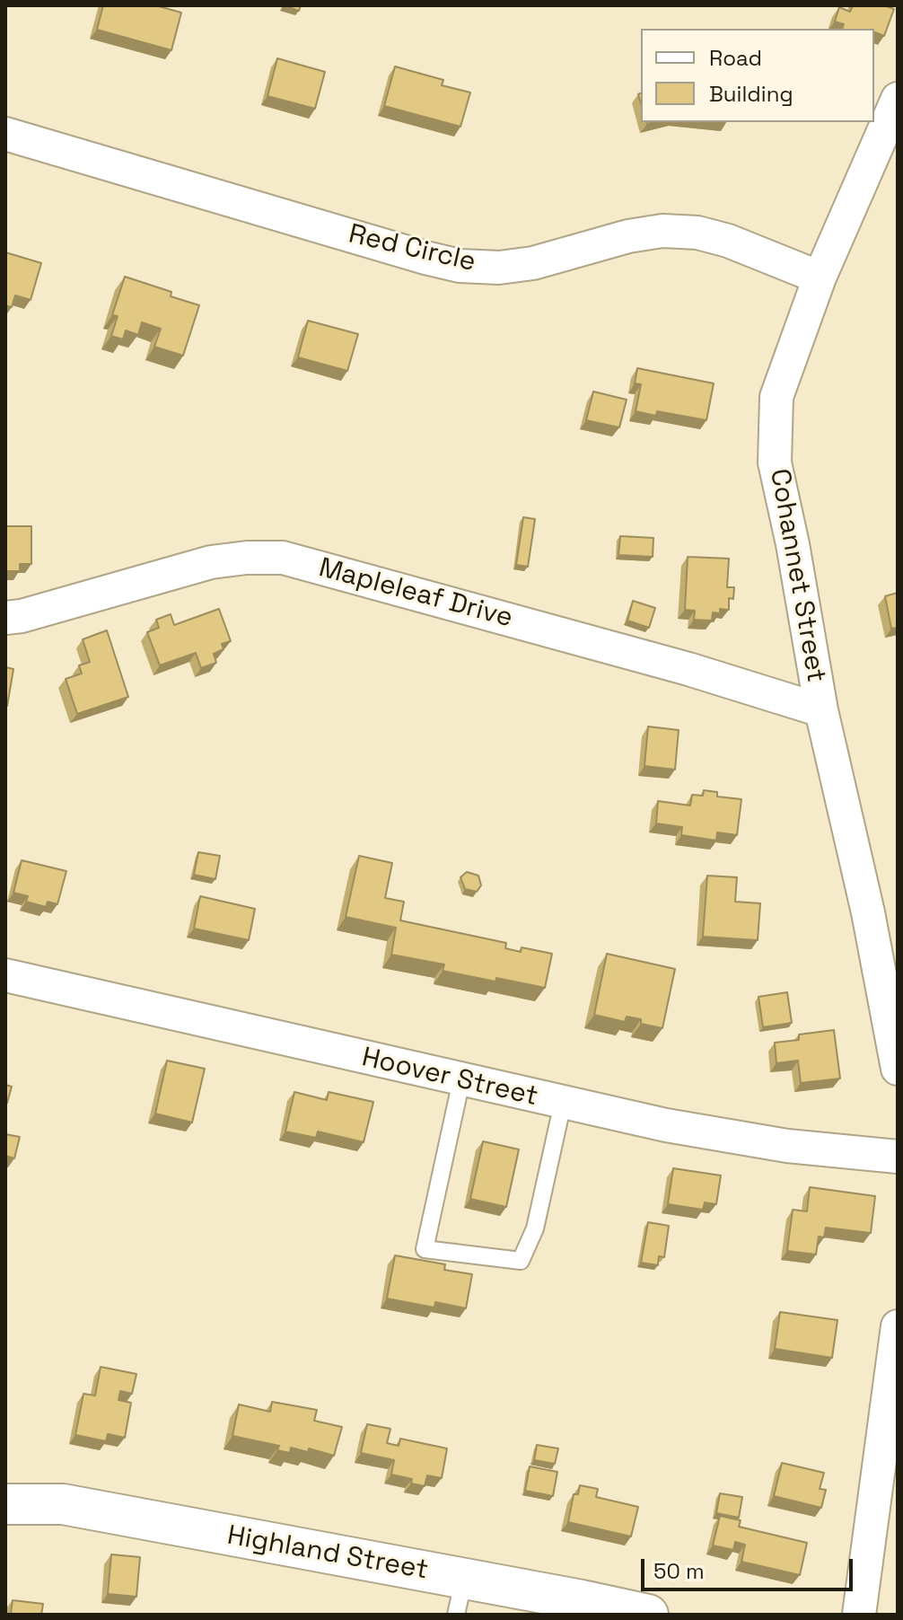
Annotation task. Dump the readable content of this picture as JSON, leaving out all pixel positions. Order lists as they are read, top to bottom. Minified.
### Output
{"streets":{"street":["Red Circle","Cohannet Street","Mapleleaf Drive","Hoover Street","Highland Street"]},"crossings":[["Red Circle","Cohannet Street"],["Cohannet Street","Mapleleaf Drive"]],"legend":["Road","Building"],"scale_bar":"50 m"}
